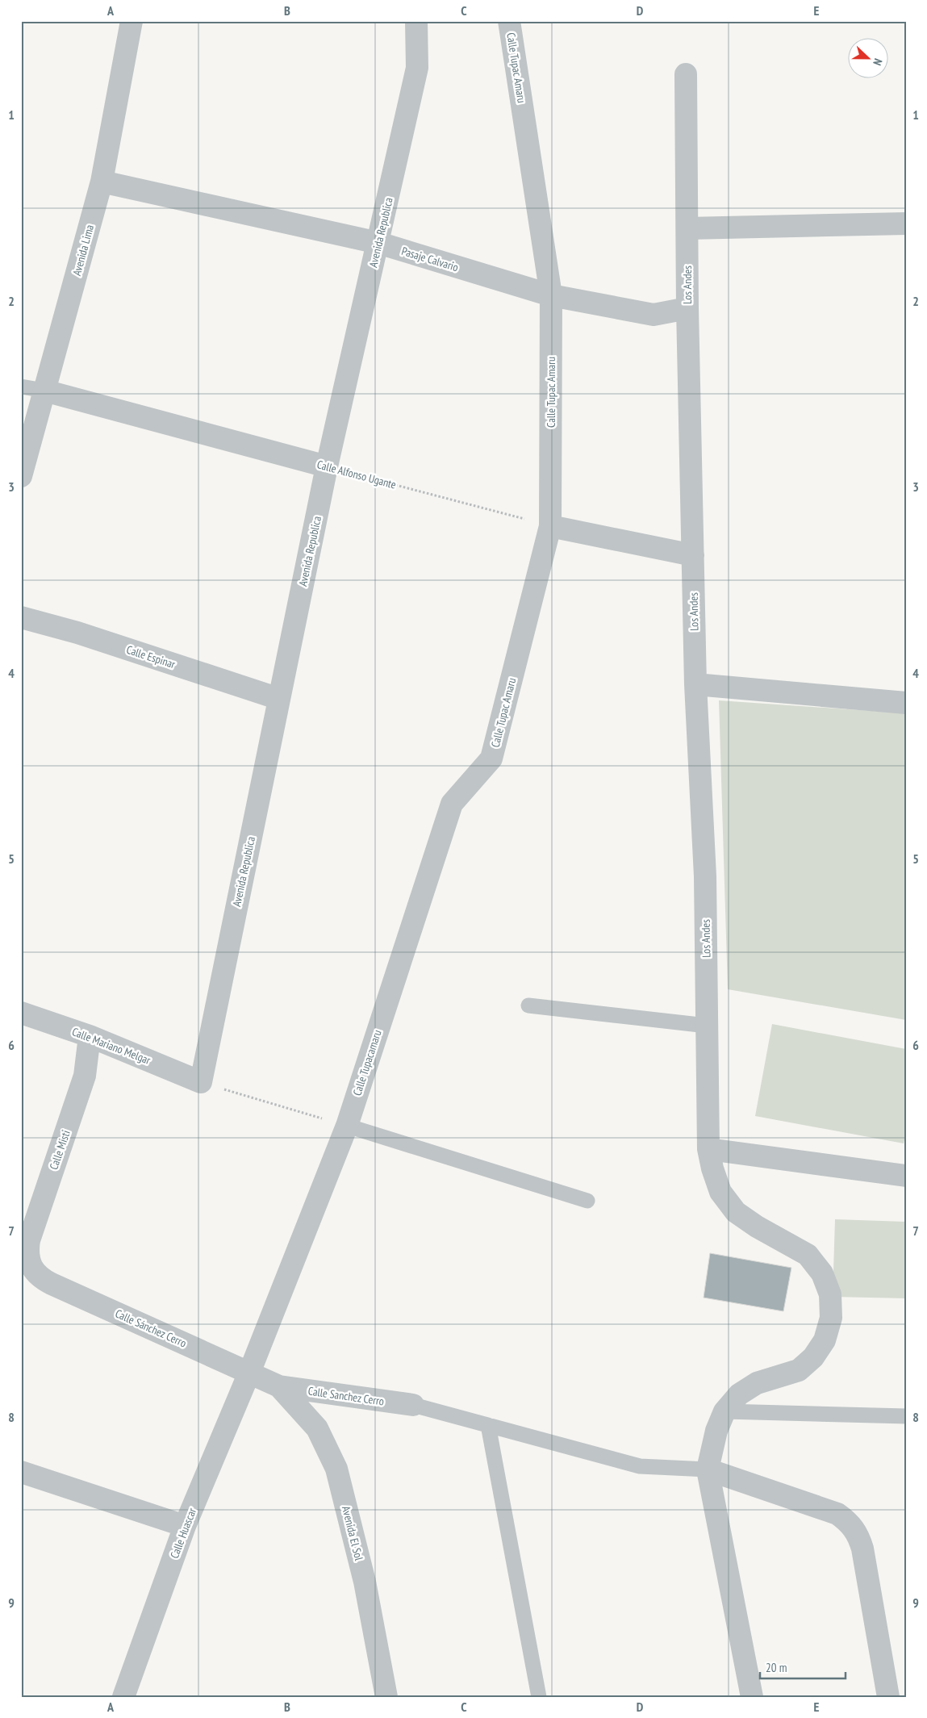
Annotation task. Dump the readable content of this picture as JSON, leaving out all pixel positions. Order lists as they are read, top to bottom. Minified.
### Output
{"streets":{"street":["Calle Tupac Amaru","Avenida Republica","Avenida Lima","Pasaje Calvario","Los Andes","Calle Alfonso Ugante","Calle Espinar","Calle Mariano Melgar","Calle Tupacamaru","Calle Misti","Calle Sánchez Cerro","Calle Sanchez Cerro","Calle Huascar","Avenida El Sol"]},"crossings":[["Calle Tupac Amaru","Pasaje Calvario"],["Calle Tupac Amaru","Calle Alfonso Ugante"],["Calle Tupac Amaru","Calle Tupacamaru"],["Avenida Republica","Pasaje Calvario"],["Avenida Republica","Calle Alfonso Ugante"],["Avenida Republica","Calle Espinar"],["Avenida Republica","Calle Mariano Melgar"],["Avenida Lima","Pasaje Calvario"],["Avenida Lima","Calle Alfonso Ugante"],["Pasaje Calvario","Los Andes"],["Calle Mariano Melgar","Calle Misti"],["Calle Tupacamaru","Calle Sánchez Cerro"],["Calle Tupacamaru","Calle Huascar"],["Calle Misti","Calle Sánchez Cerro"],["Calle Sánchez Cerro","Calle Sanchez Cerro"],["Calle Sánchez Cerro","Calle Huascar"],["Calle Sánchez Cerro","Avenida El Sol"],["Calle Sanchez Cerro","Avenida El Sol"]],"scale_bar":"20 m","north":"right","grid":{"columns":["A","B","C","D","E"],"rows":["1","2","3","4","5","6","7","8","9"]}}
